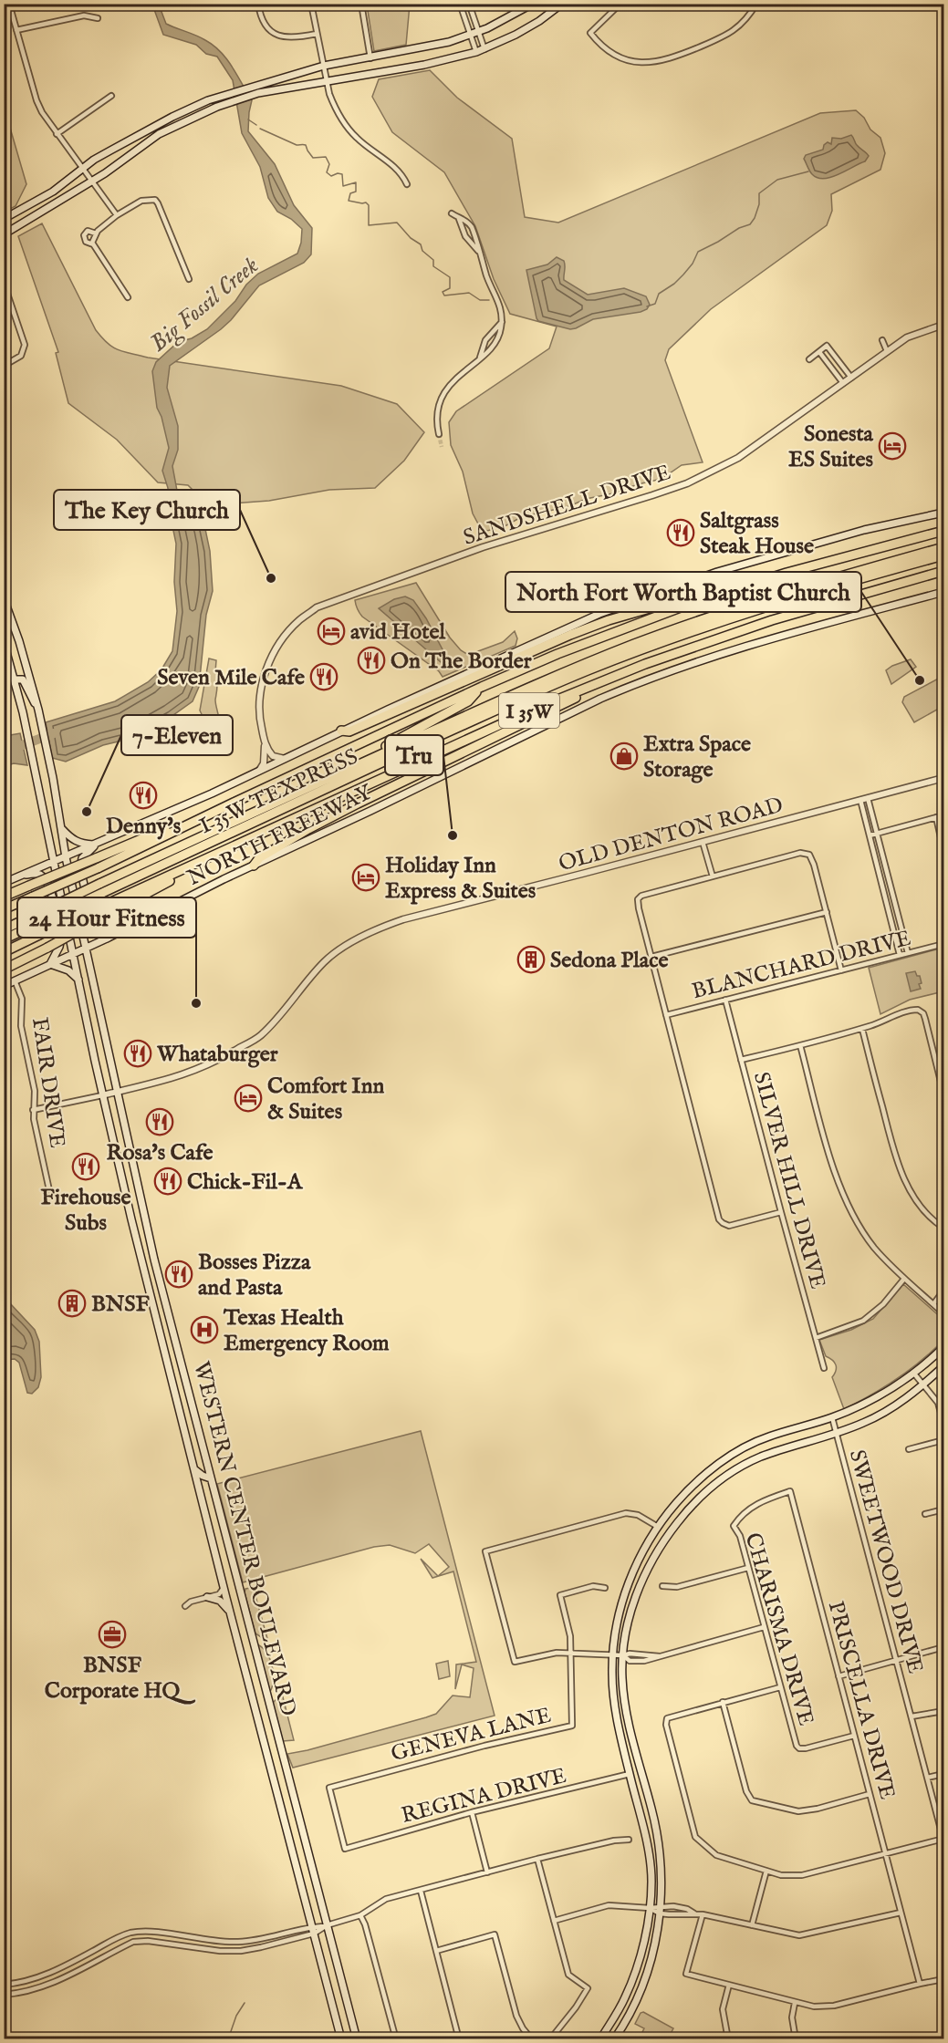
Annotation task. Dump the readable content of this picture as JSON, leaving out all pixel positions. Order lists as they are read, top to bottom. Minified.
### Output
{"streets":{"highway":["I 35W","I 35W TEXPRESS","NORTH FREEWAY"],"main road":["WESTERN CENTER BOULEVARD"],"street":["SANDSHELL DRIVE","OLD DENTON ROAD","BLANCHARD DRIVE","FAIR DRIVE","SILVER HILL DRIVE","SWEETWOOD DRIVE","CHARISMA DRIVE","PRISCELLA DRIVE","GENEVA LANE","REGINA DRIVE"]},"crossings":[["OLD DENTON ROAD","WESTERN CENTER BOULEVARD"],["NORTH FREEWAY","FAIR DRIVE"],["NORTH FREEWAY","WESTERN CENTER BOULEVARD"],["BLANCHARD DRIVE","SILVER HILL DRIVE"],["CHARISMA DRIVE","PRISCELLA DRIVE"],["GENEVA LANE","REGINA DRIVE"]],"water":["Big Fossil Creek"],"places":{"hotel":["Sonesta ES Suites","avid Hotel","Holiday Inn Express & Suites","Comfort Inn & Suites"],"restaurant":["Saltgrass Steak House","On The Border","Seven Mile Cafe","Denny's","Whataburger","Rosa's Cafe","Firehouse Subs","Chick-Fil-A","Bosses Pizza and Pasta"],"other":["The Key Church","North Fort Worth Baptist Church","7-Eleven","Tru","24 Hour Fitness"],"shop":["Extra Space Storage"],"building":["Sedona Place","BNSF"],"hospital":["Texas Health Emergency Room"],"office":["BNSF Corporate HQ"]}}
